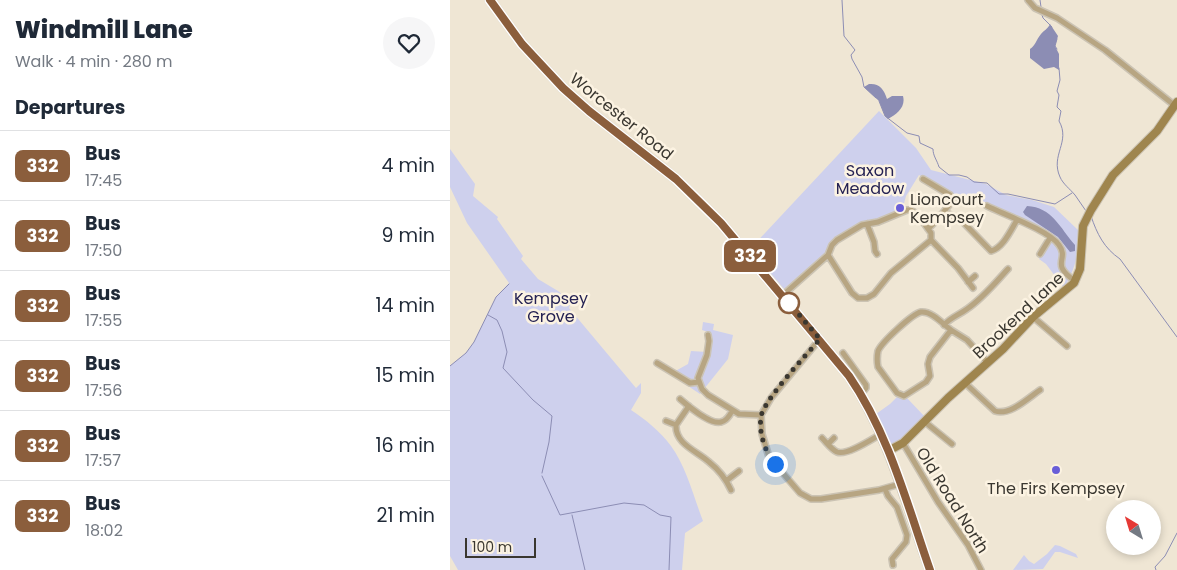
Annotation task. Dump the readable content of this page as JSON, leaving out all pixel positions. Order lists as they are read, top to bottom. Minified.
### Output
{"streets":{"main road":["Worcester Road"],"street":["Brookend Lane","Old Road North"]},"crossings":[["Worcester Road","Brookend Lane"],["Brookend Lane","Old Road North"]],"parks":["Saxon Meadow","Kempsey Grove"],"places":["Lioncourt Kempsey","The Firs Kempsey"],"lines":["bus line 332"],"scale_bar":"100 m","north":"top left","page":{"heading":[["Windmill Lane","Walk · 4 min · 280 m"],"Departures"],"on_map":"332","list":[{"mark":"332","name":"Bus","note":"17:45","value":"4 min"},{"mark":"332","name":"Bus","note":"17:50","value":"9 min"},{"mark":"332","name":"Bus","note":"17:55","value":"14 min"},{"mark":"332","name":"Bus","note":"17:56","value":"15 min"},{"mark":"332","name":"Bus","note":"17:57","value":"16 min"},{"mark":"332","name":"Bus","note":"18:02","value":"21 min"}],"scale":"100 m"}}
